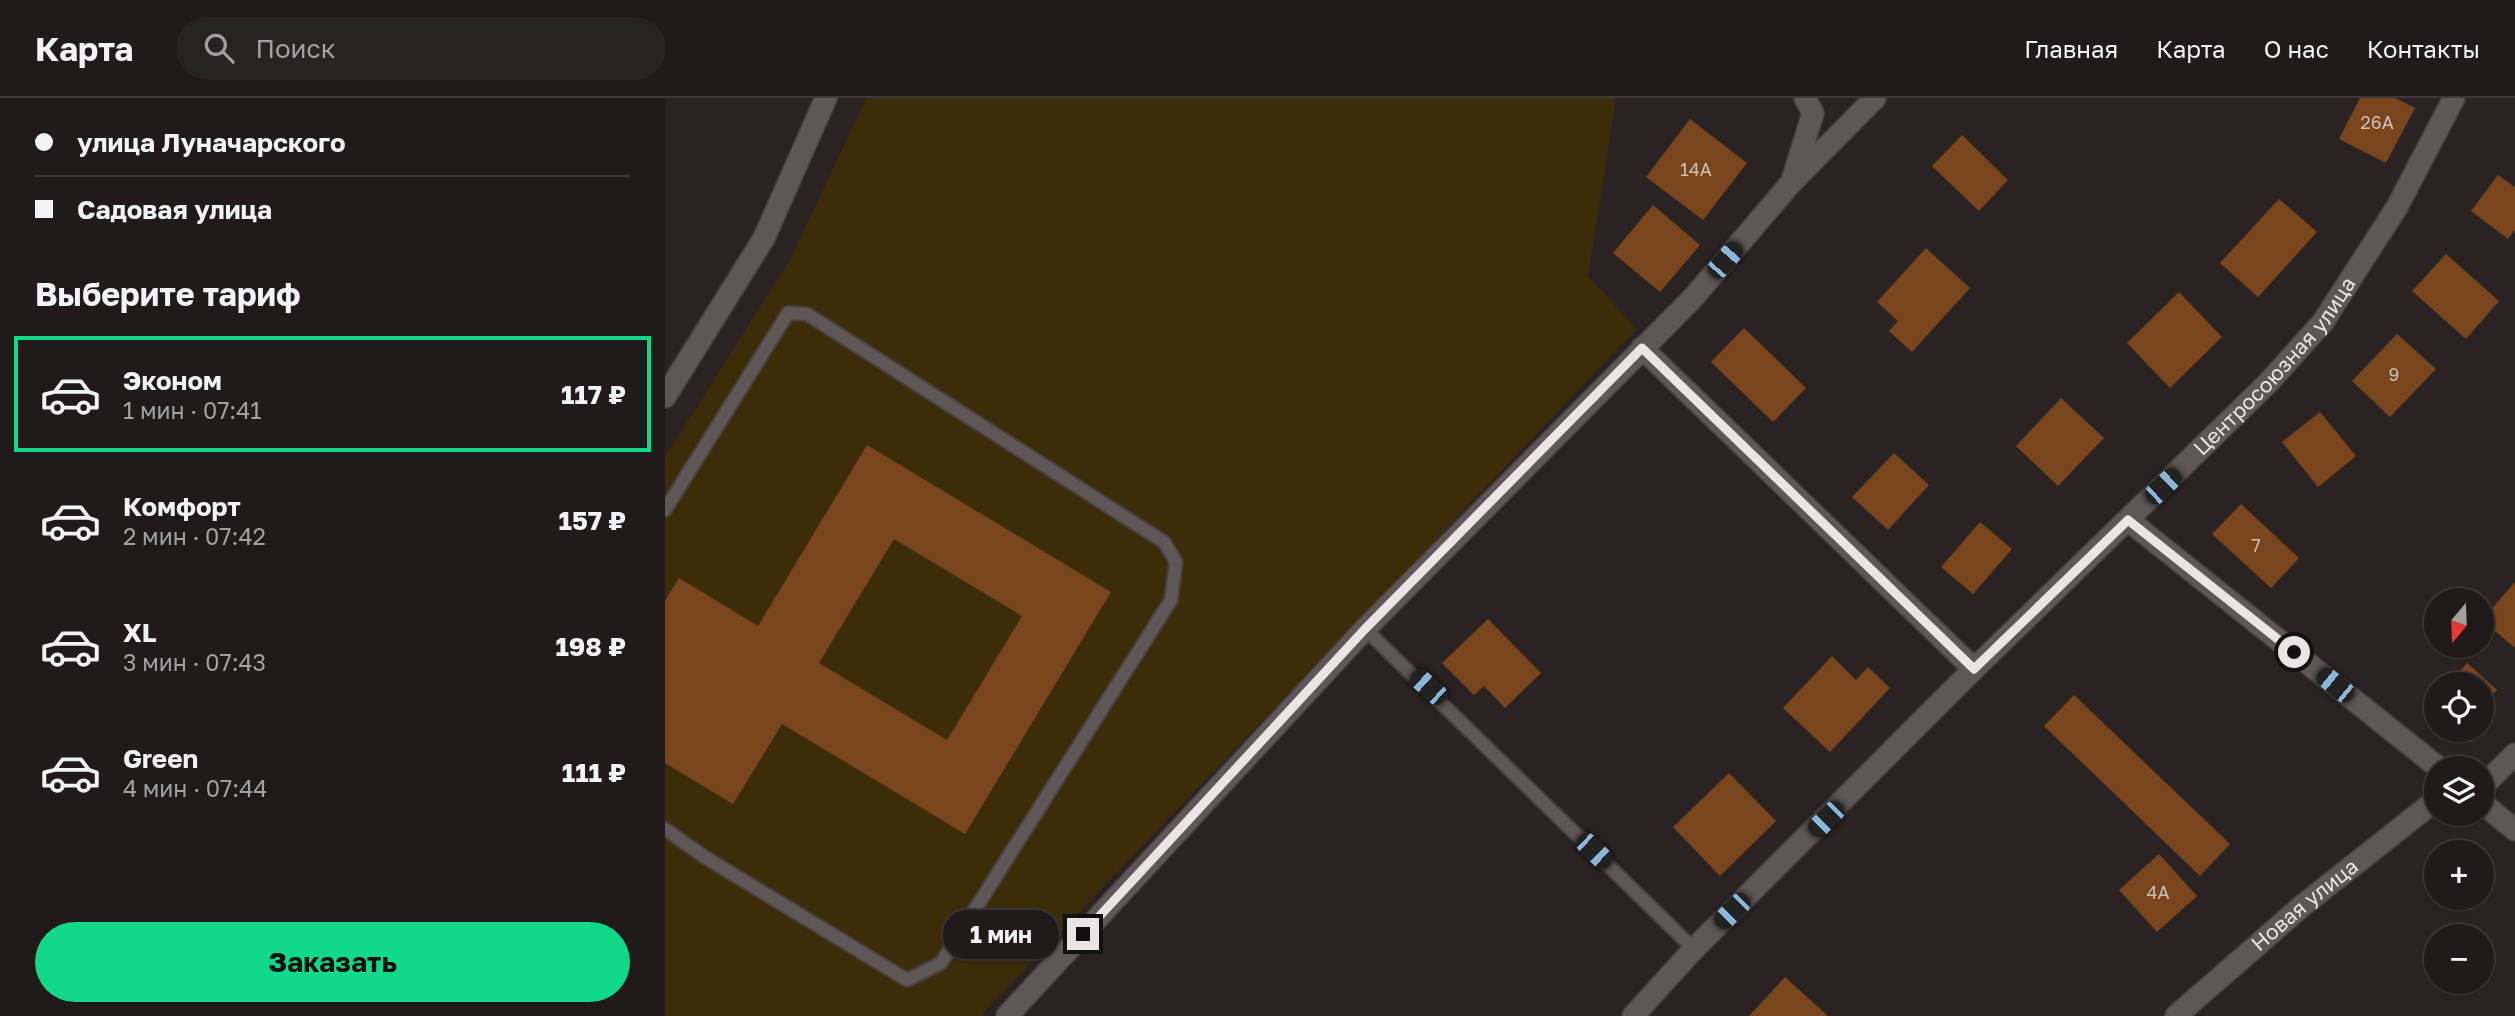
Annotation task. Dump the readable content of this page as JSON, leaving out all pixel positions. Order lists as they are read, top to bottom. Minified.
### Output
{"streets":{"street":["Центросоюзная улица","Новая улица"]},"house_numbers":["26А","14А","9","7","4А"],"north":"bottom","page":{"header":"Карта","search":"Поиск","nav":["Главная","Карта","О нас","Контакты"],"banner":["улица Луначарского","Садовая улица"],"heading":"Выберите тариф","list":[{"name":"Эконом","note":"1 мин · 07:41","value":"117 ₽"},{"name":"Комфорт","note":"2 мин · 07:42","value":"157 ₽"},{"name":"XL","note":"3 мин · 07:43","value":"198 ₽"},{"name":"Green","note":"4 мин · 07:44","value":"111 ₽"}],"map_buttons":["+","−"],"buttons":"Заказать","bubble":"1 мин"}}
